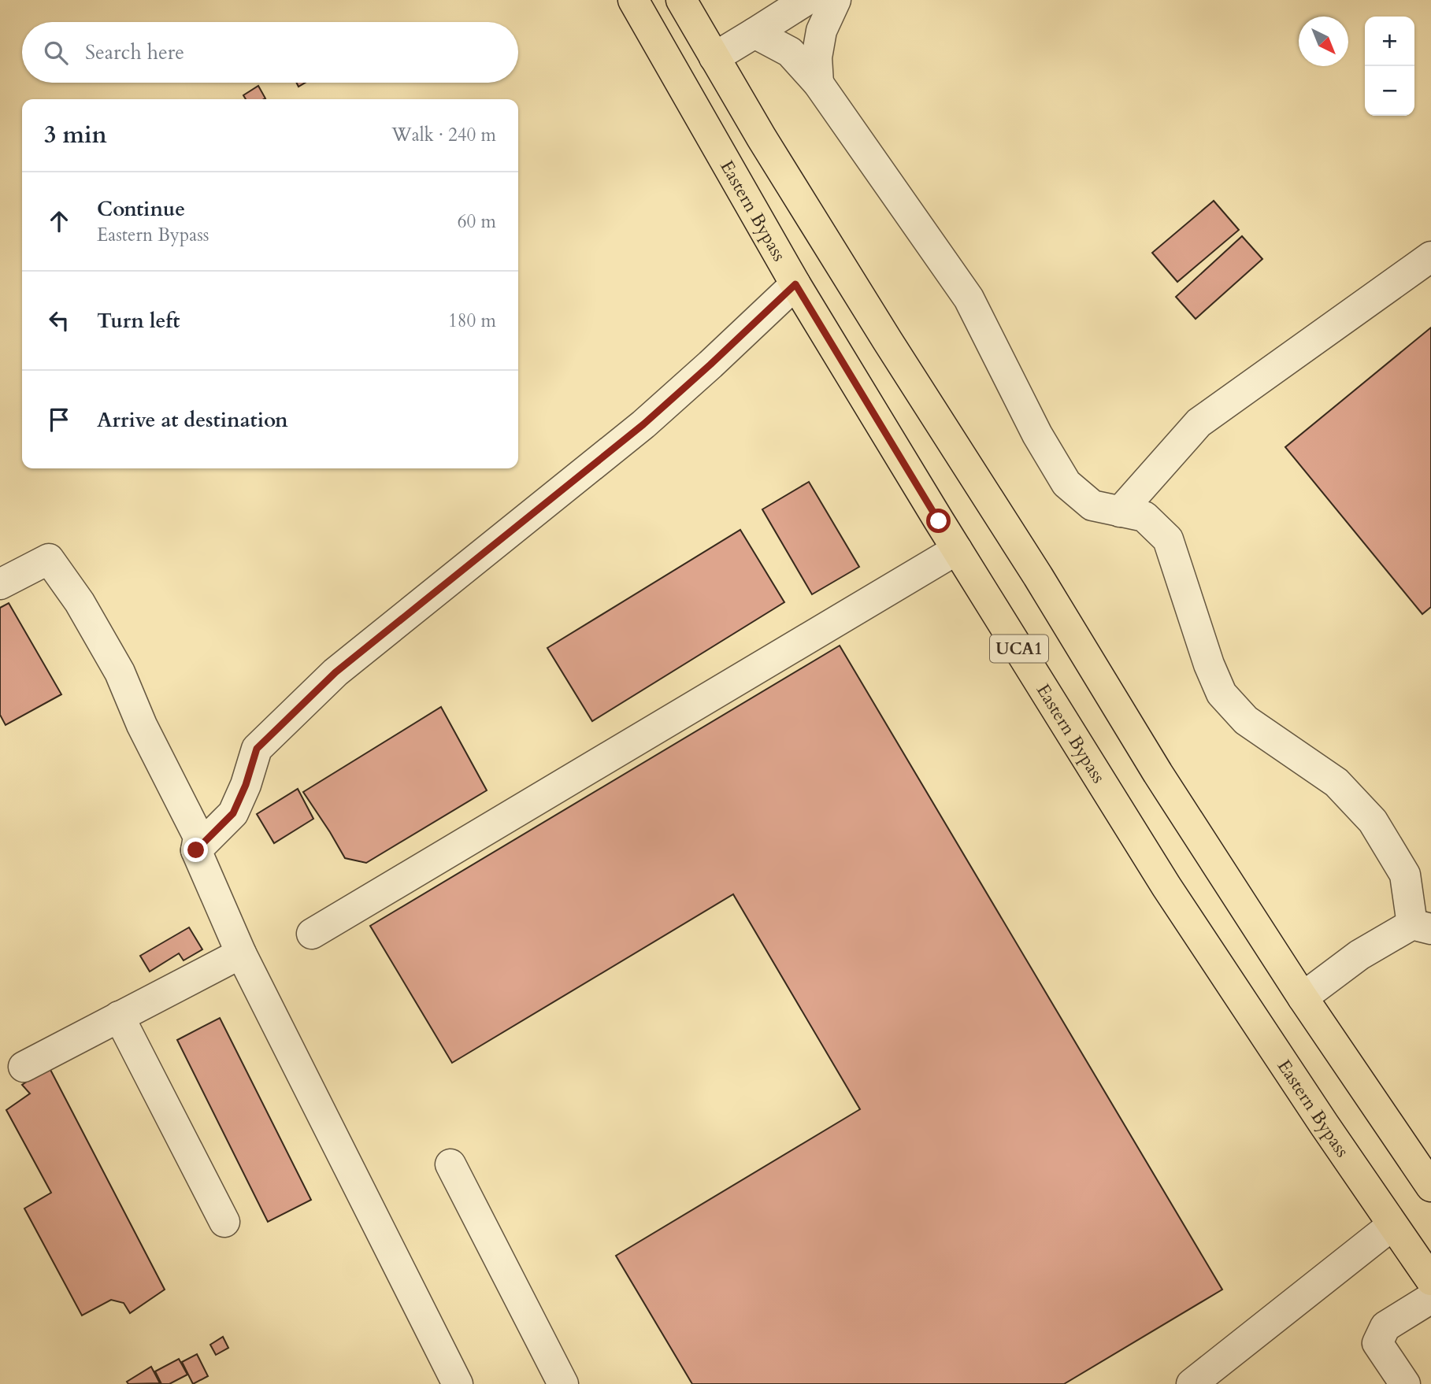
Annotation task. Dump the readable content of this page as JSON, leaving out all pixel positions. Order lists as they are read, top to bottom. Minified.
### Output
{"streets":{"main road":["Eastern Bypass","UCA1"]},"north":"bottom right","page":{"map_buttons":["+","−"],"search":"Search here","heading":["3 min","Walk · 240 m"],"list":[["Continue","Eastern Bypass","60 m"],["Turn left","180 m"],"Arrive at destination"]}}
